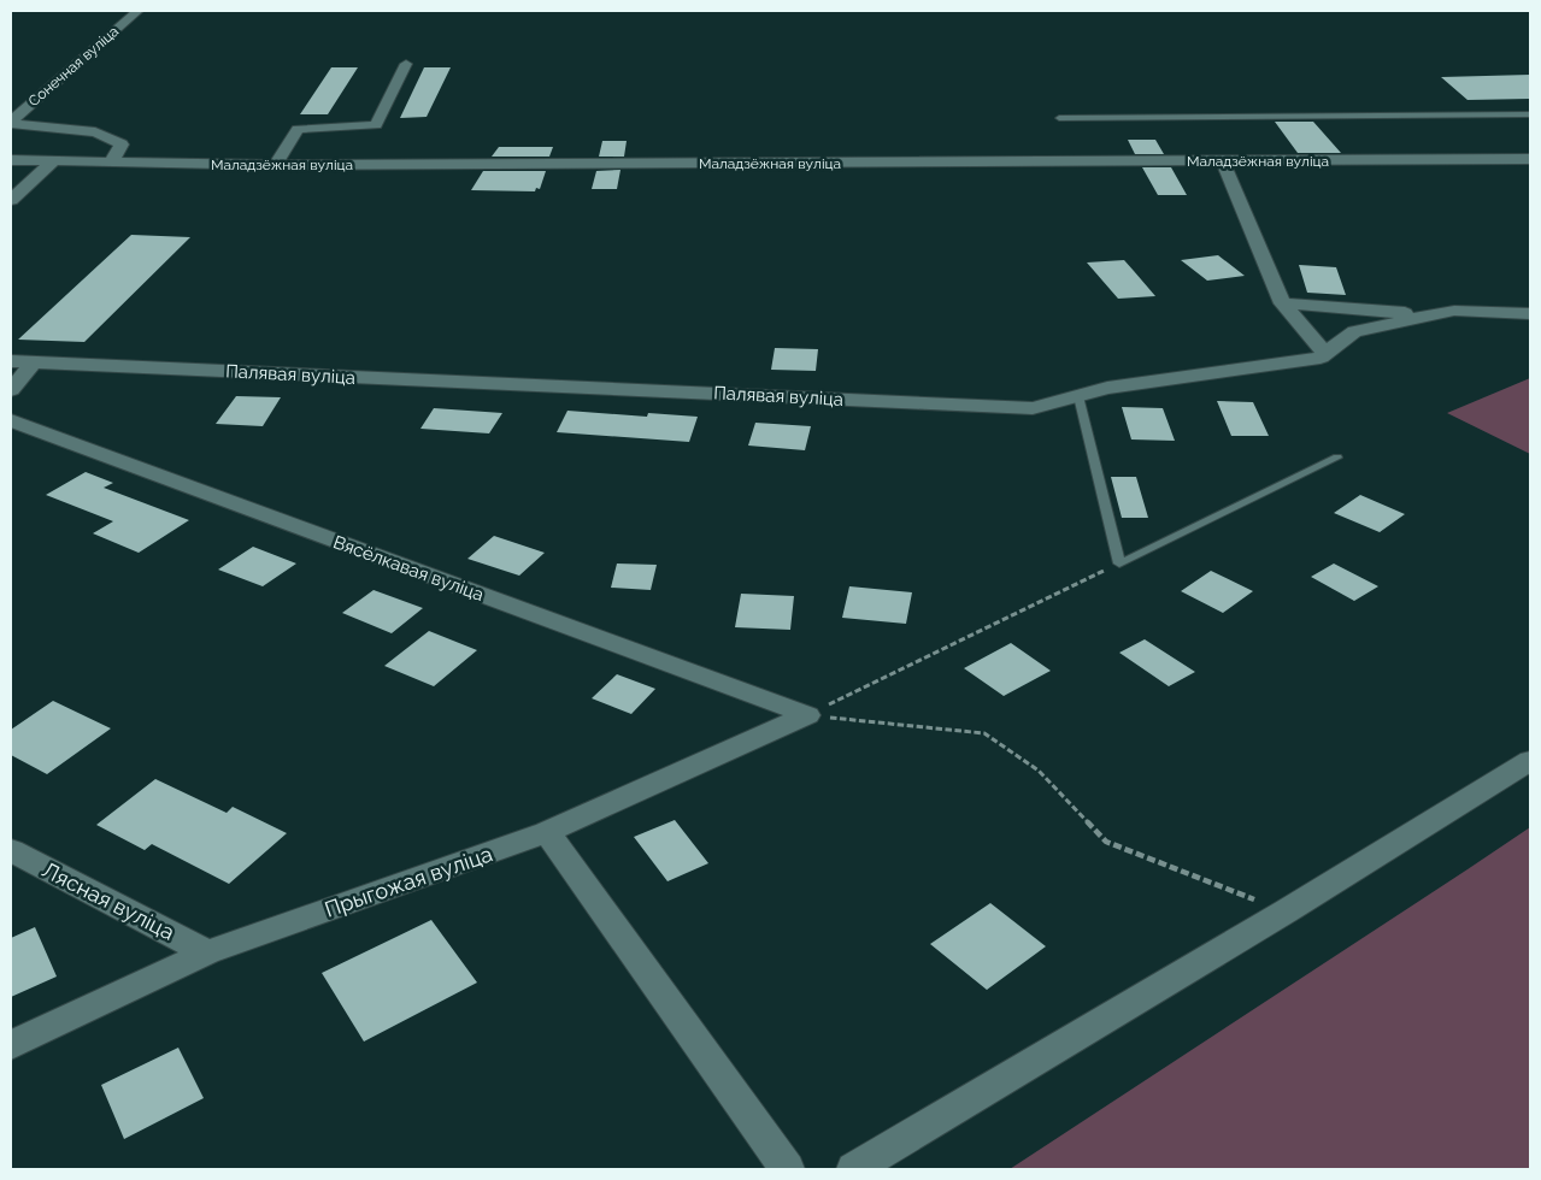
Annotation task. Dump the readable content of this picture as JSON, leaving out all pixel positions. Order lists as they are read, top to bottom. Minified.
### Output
{"streets":{"street":["Сонечная вуліца","Маладзёжная вуліца","Палявая вуліца","Вясёлкавая вуліца","Прыгожая вуліца","Лясная вуліца"]},"crossings":[["Сонечная вуліца","Маладзёжная вуліца"],["Вясёлкавая вуліца","Прыгожая вуліца"],["Прыгожая вуліца","Лясная вуліца"]]}
